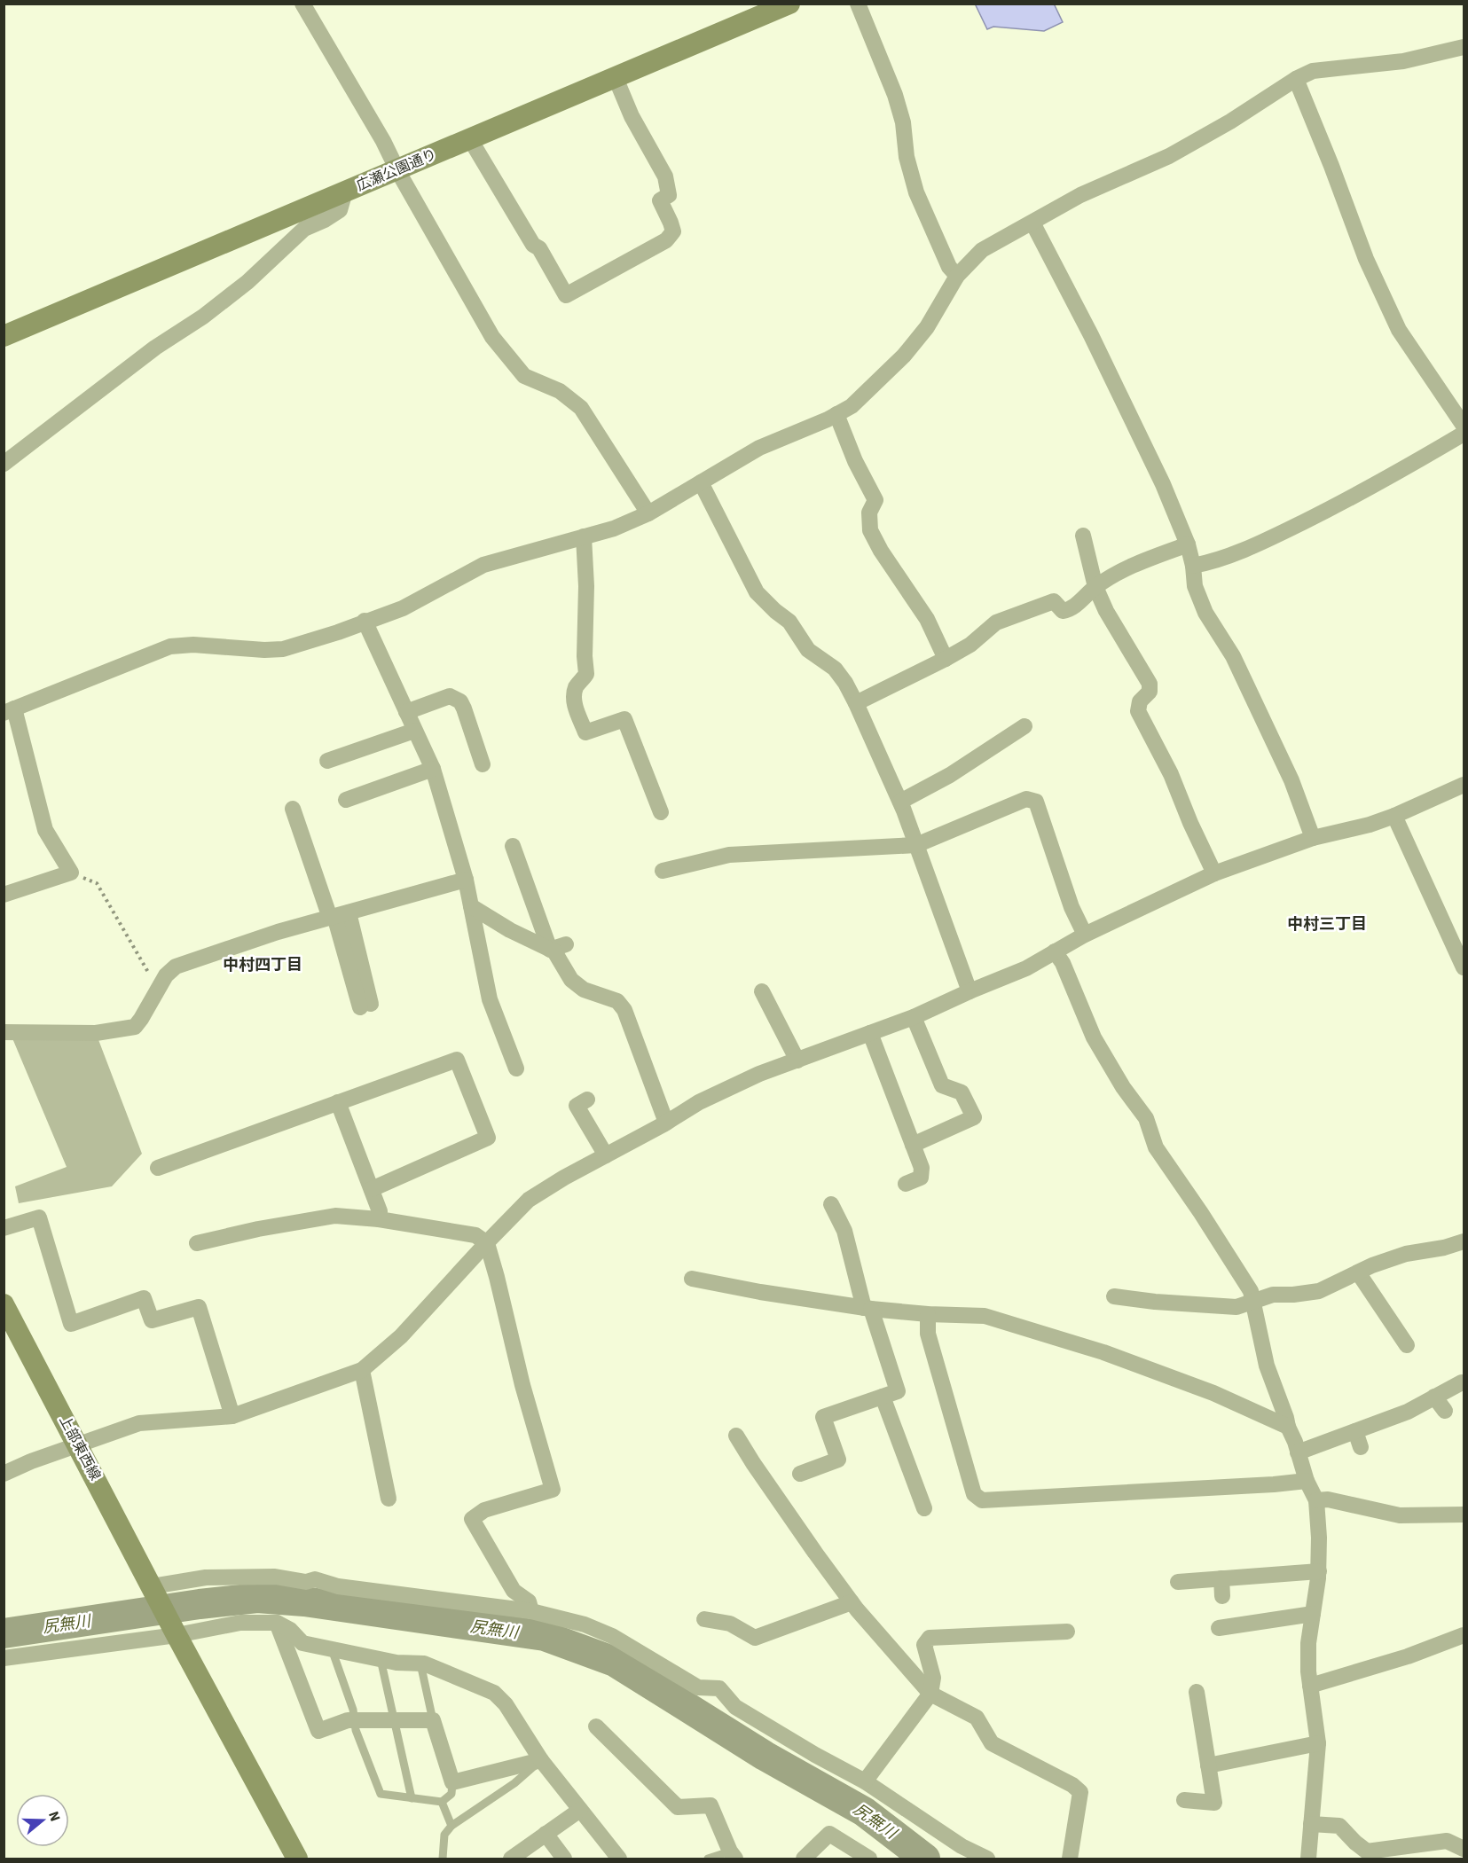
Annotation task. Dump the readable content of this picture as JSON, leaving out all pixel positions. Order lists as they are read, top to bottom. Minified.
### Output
{"streets":{"street":["広瀬公園通り","上部東西線"]},"districts":["中村三丁目","中村四丁目"],"water":["尻無川"],"north":"right"}
